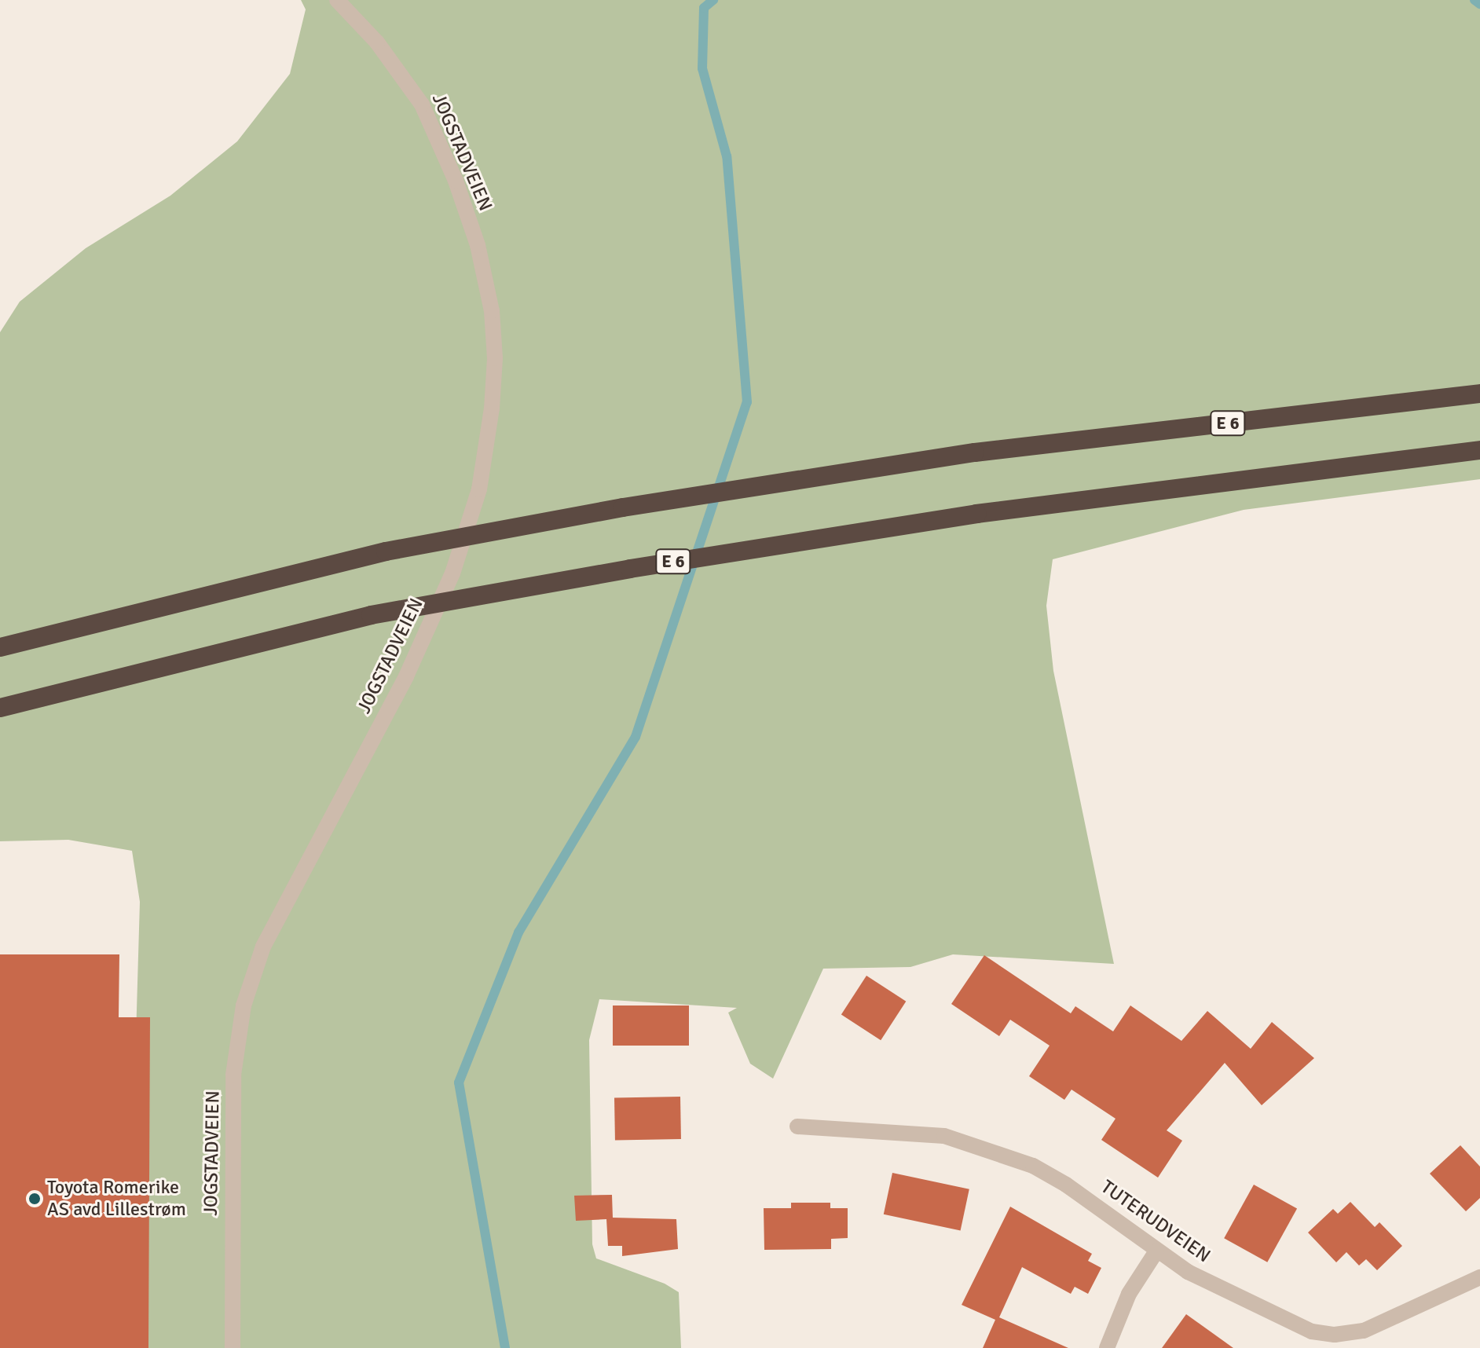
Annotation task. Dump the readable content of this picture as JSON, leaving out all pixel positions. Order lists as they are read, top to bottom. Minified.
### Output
{"streets":{"highway":["E 6"],"street":["JOGSTADVEIEN","TUTERUDVEIEN"]},"places":["Toyota Romerike AS avd Lillestrøm"]}
